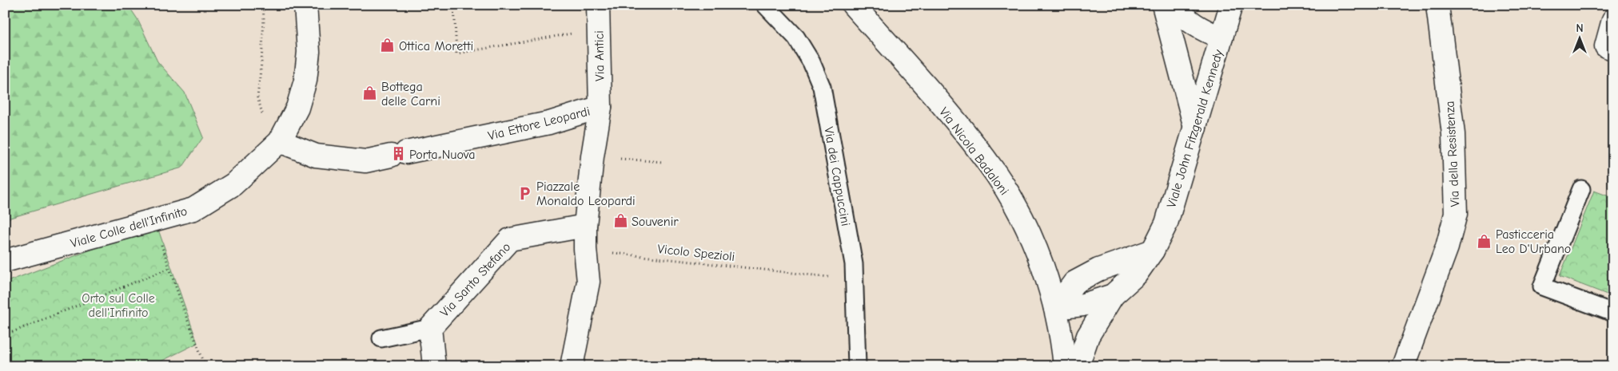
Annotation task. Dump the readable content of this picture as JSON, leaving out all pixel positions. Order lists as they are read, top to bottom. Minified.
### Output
{"streets":{"street":["Via Antici","Via Ettore Leopardi","Viale John Fitzgerald Kennedy","Via Nicola Badaloni","Via della Resistenza","Viale Colle dell'Infinito","Via Santo Stefano"],"lane":["Via dei Cappuccini"],"path":["Vicolo Spezioli"]},"crossings":[["Via Antici","Via Ettore Leopardi"],["Via Ettore Leopardi","Viale Colle dell'Infinito"],["Viale John Fitzgerald Kennedy","Via Nicola Badaloni"]],"parks":["Orto sul Colle dell'Infinito"],"places":{"shop":["Ottica Moretti","Bottega delle Carni","Souvenir","Pasticceria Leo D'Urbano"],"building":["Porta Nuova"],"parking":["Piazzale Monaldo Leopardi"]},"north":"top"}
